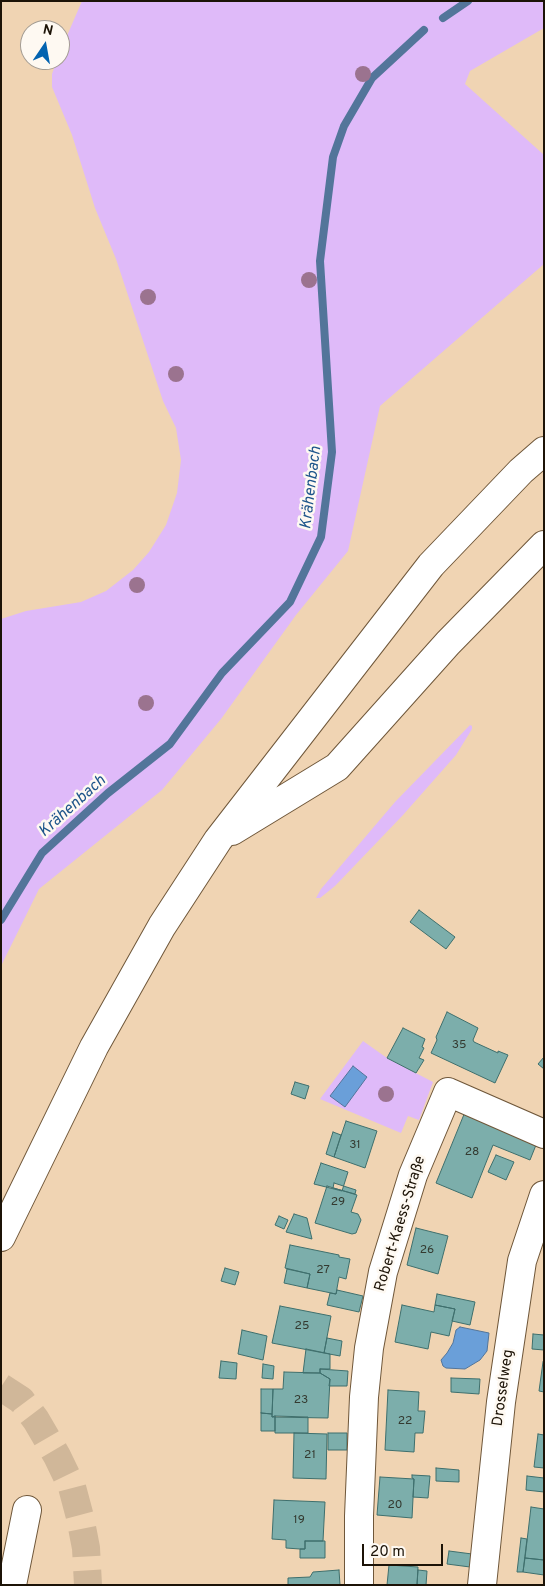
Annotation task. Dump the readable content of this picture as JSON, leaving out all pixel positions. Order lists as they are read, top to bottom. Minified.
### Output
{"streets":{"main road":["Robert-Kaess-Straße","Drosselweg"]},"water":["Krähenbach"],"house_numbers":["35","31","28","29","26","27","25","23","22","21","20","19"],"scale_bar":"20 m","north":"top"}
